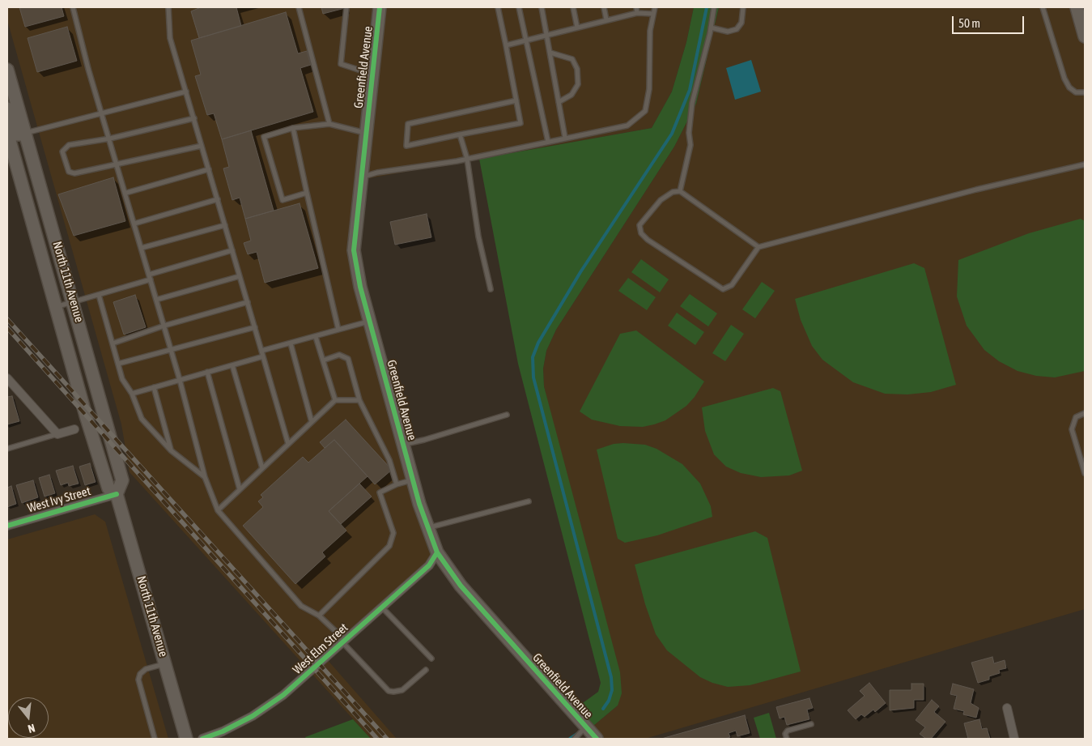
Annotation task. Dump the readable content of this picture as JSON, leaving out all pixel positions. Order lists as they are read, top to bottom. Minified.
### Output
{"streets":{"main road":["Greenfield Avenue","North 11th Avenue"],"street":["West Ivy Street","West Elm Street"]},"crossings":[["Greenfield Avenue","West Elm Street"],["North 11th Avenue","West Ivy Street"]],"scale_bar":"50 m","north":"bottom"}
